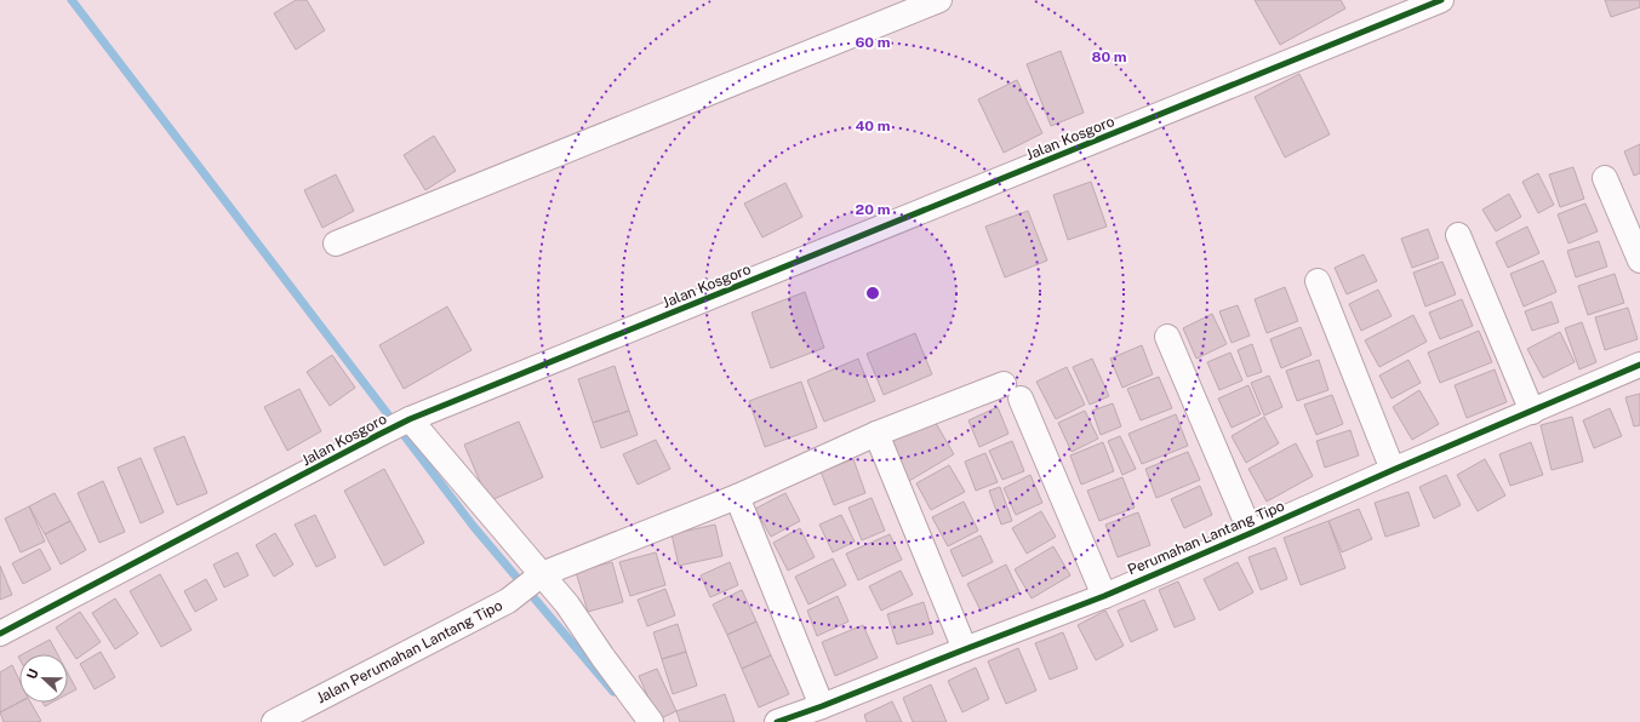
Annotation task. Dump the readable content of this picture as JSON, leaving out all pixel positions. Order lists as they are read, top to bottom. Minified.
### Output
{"streets":{"street":["Jalan Kosgoro","Perumahan Lantang Tipo","Jalan Perumahan Lantang Tipo"]},"crossings":[["Perumahan Lantang Tipo","Jalan Perumahan Lantang Tipo"]],"north":"left","rings":["60 m","80 m","40 m","20 m"]}
